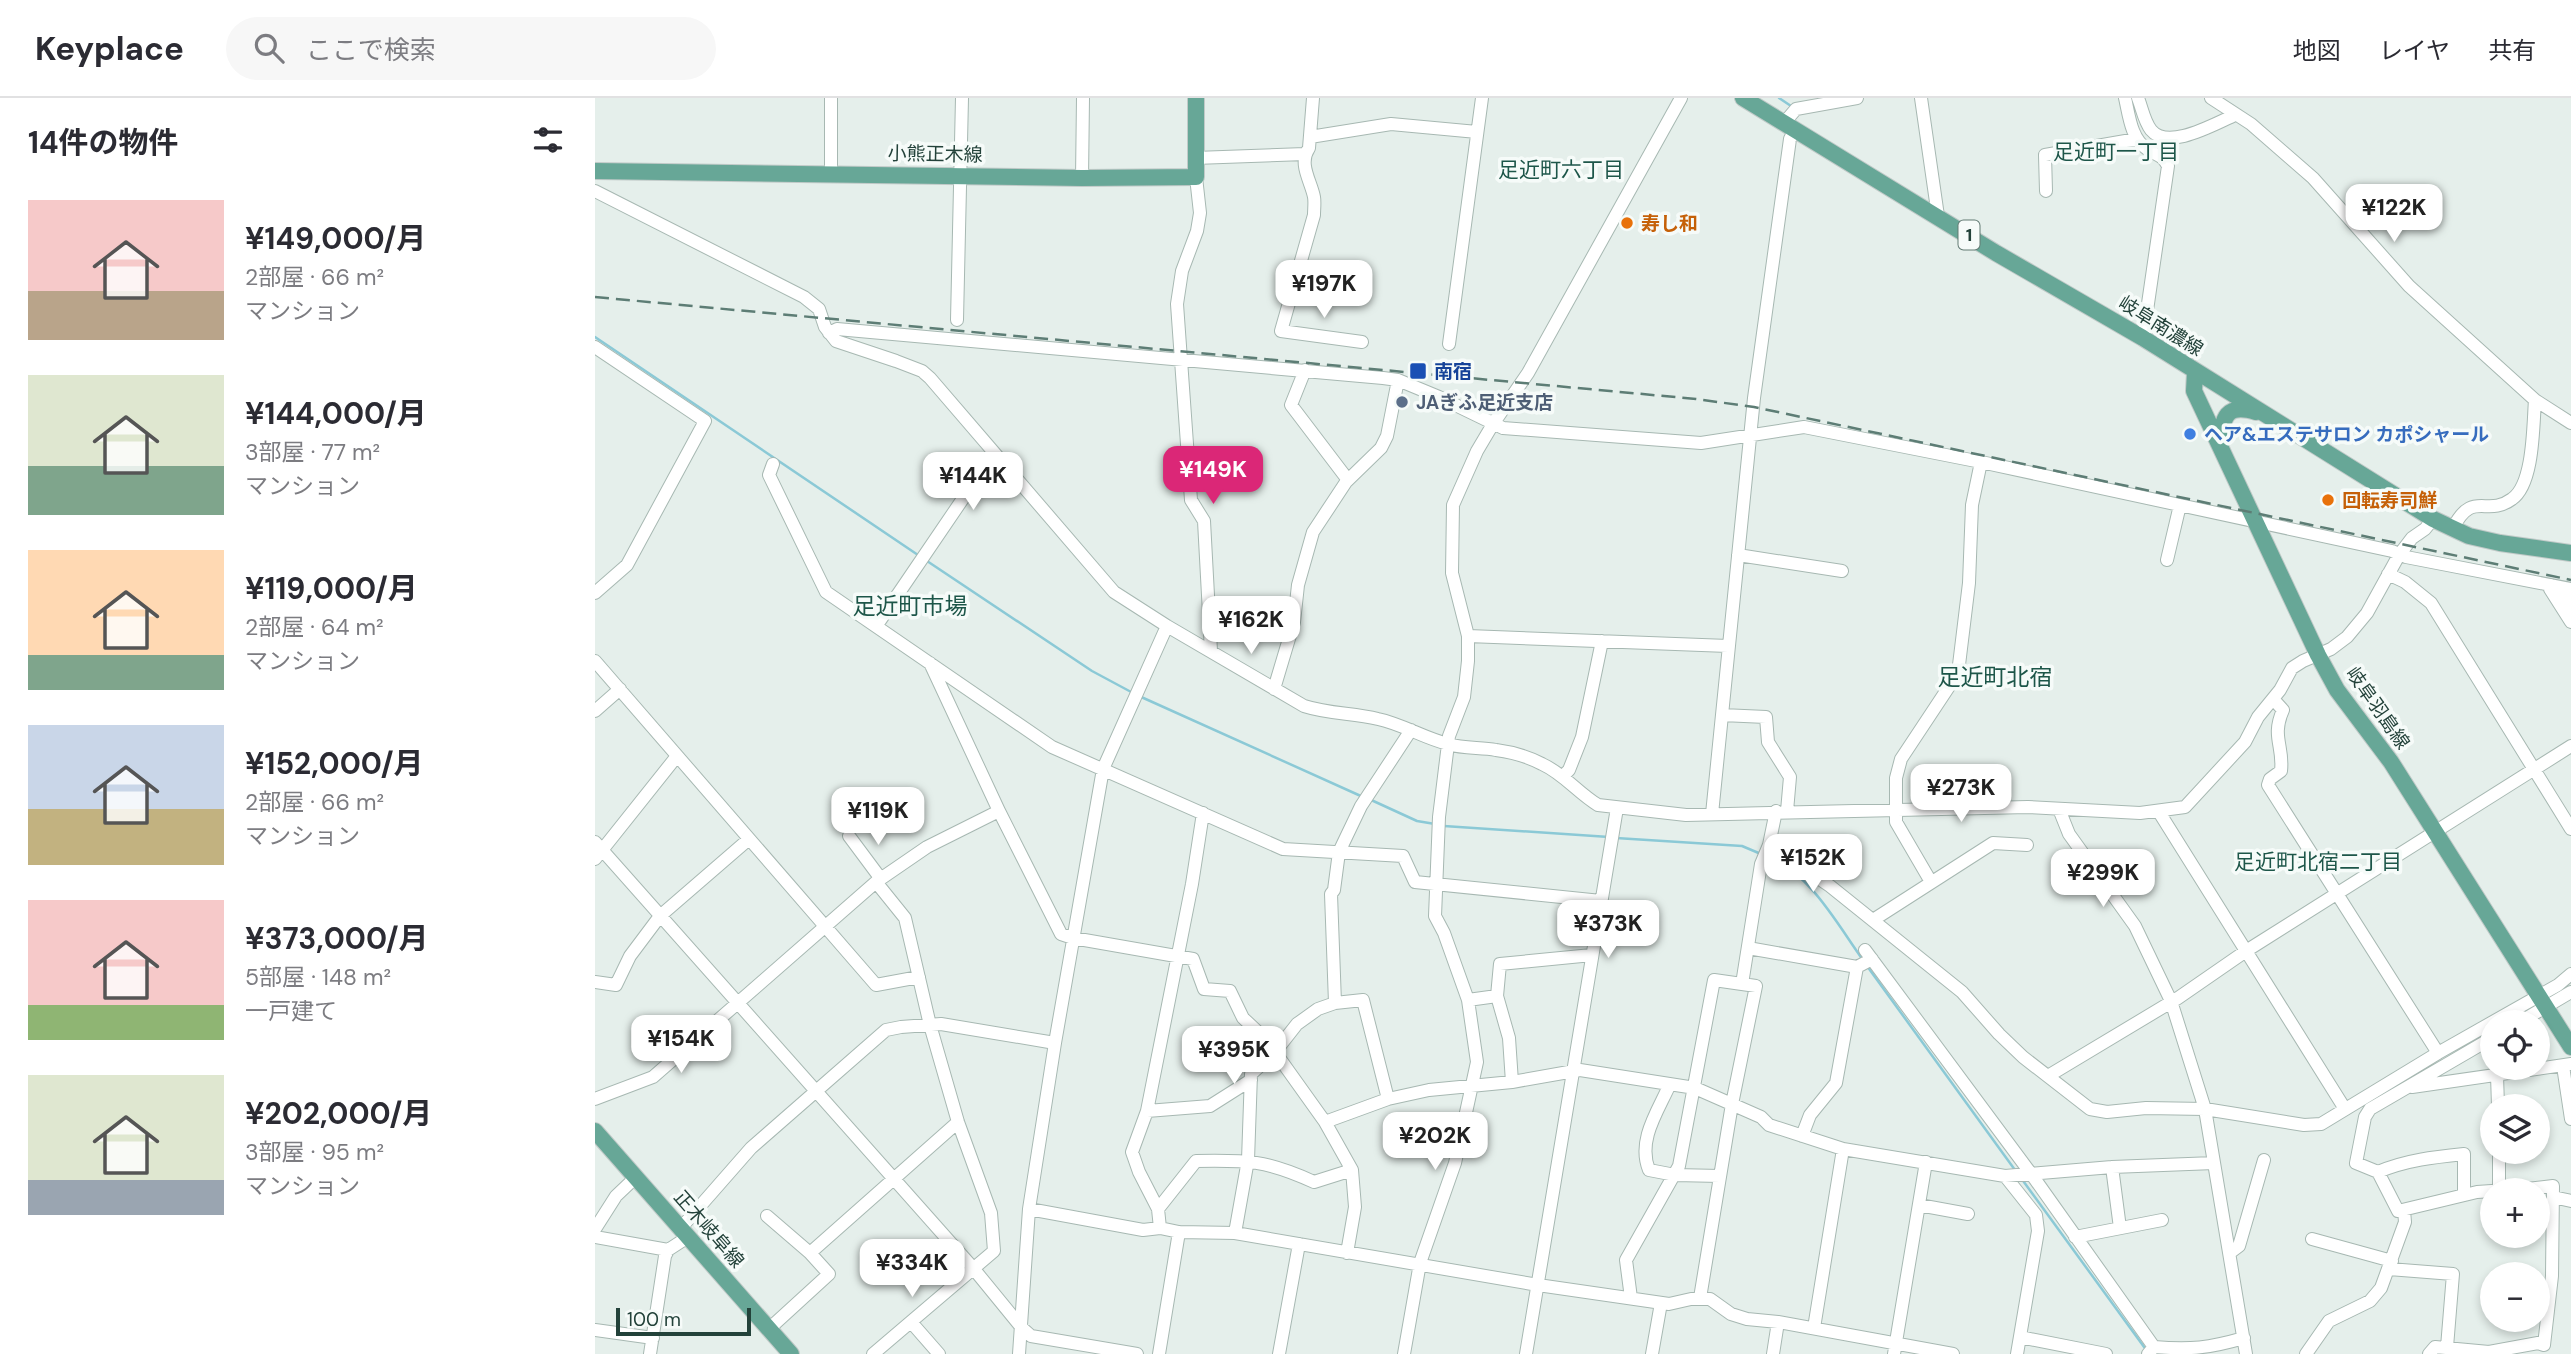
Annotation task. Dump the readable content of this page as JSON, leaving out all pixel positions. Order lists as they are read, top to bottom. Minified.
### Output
{"streets":{"main road":["小熊正木線","1","岐阜南濃線","岐阜羽島線","正木岐阜線"]},"crossings":[["岐阜南濃線","岐阜羽島線"]],"districts":["足近町一丁目","足近町六丁目","足近町市場","足近町北宿","足近町北宿二丁目"],"places":{"other":["寿し和","JAぎふ足近支店","ヘア&エステサロン カポシャール","回転寿司鮮"],"transit":["南宿"]},"scale_bar":"100 m","page":{"header":"Keyplace","search":"ここで検索","nav":["地図","レイヤ","共有"],"heading":"14件の物件","list":[{"name":"¥149,000/月","note":"2部屋 · 66 m² · マンション"},{"name":"¥144,000/月","note":"3部屋 · 77 m² · マンション"},{"name":"¥119,000/月","note":"2部屋 · 64 m² · マンション"},{"name":"¥152,000/月","note":"2部屋 · 66 m² · マンション"},{"name":"¥373,000/月","note":"5部屋 · 148 m² · 一戸建て"},{"name":"¥202,000/月","note":"3部屋 · 95 m² · マンション"}],"price":["¥122K","¥197K","¥149K","¥144K","¥162K","¥273K","¥119K","¥152K","¥299K","¥373K","¥154K","¥395K","¥202K","¥334K"],"map_buttons":["+","−"],"scale":"100 m"}}
